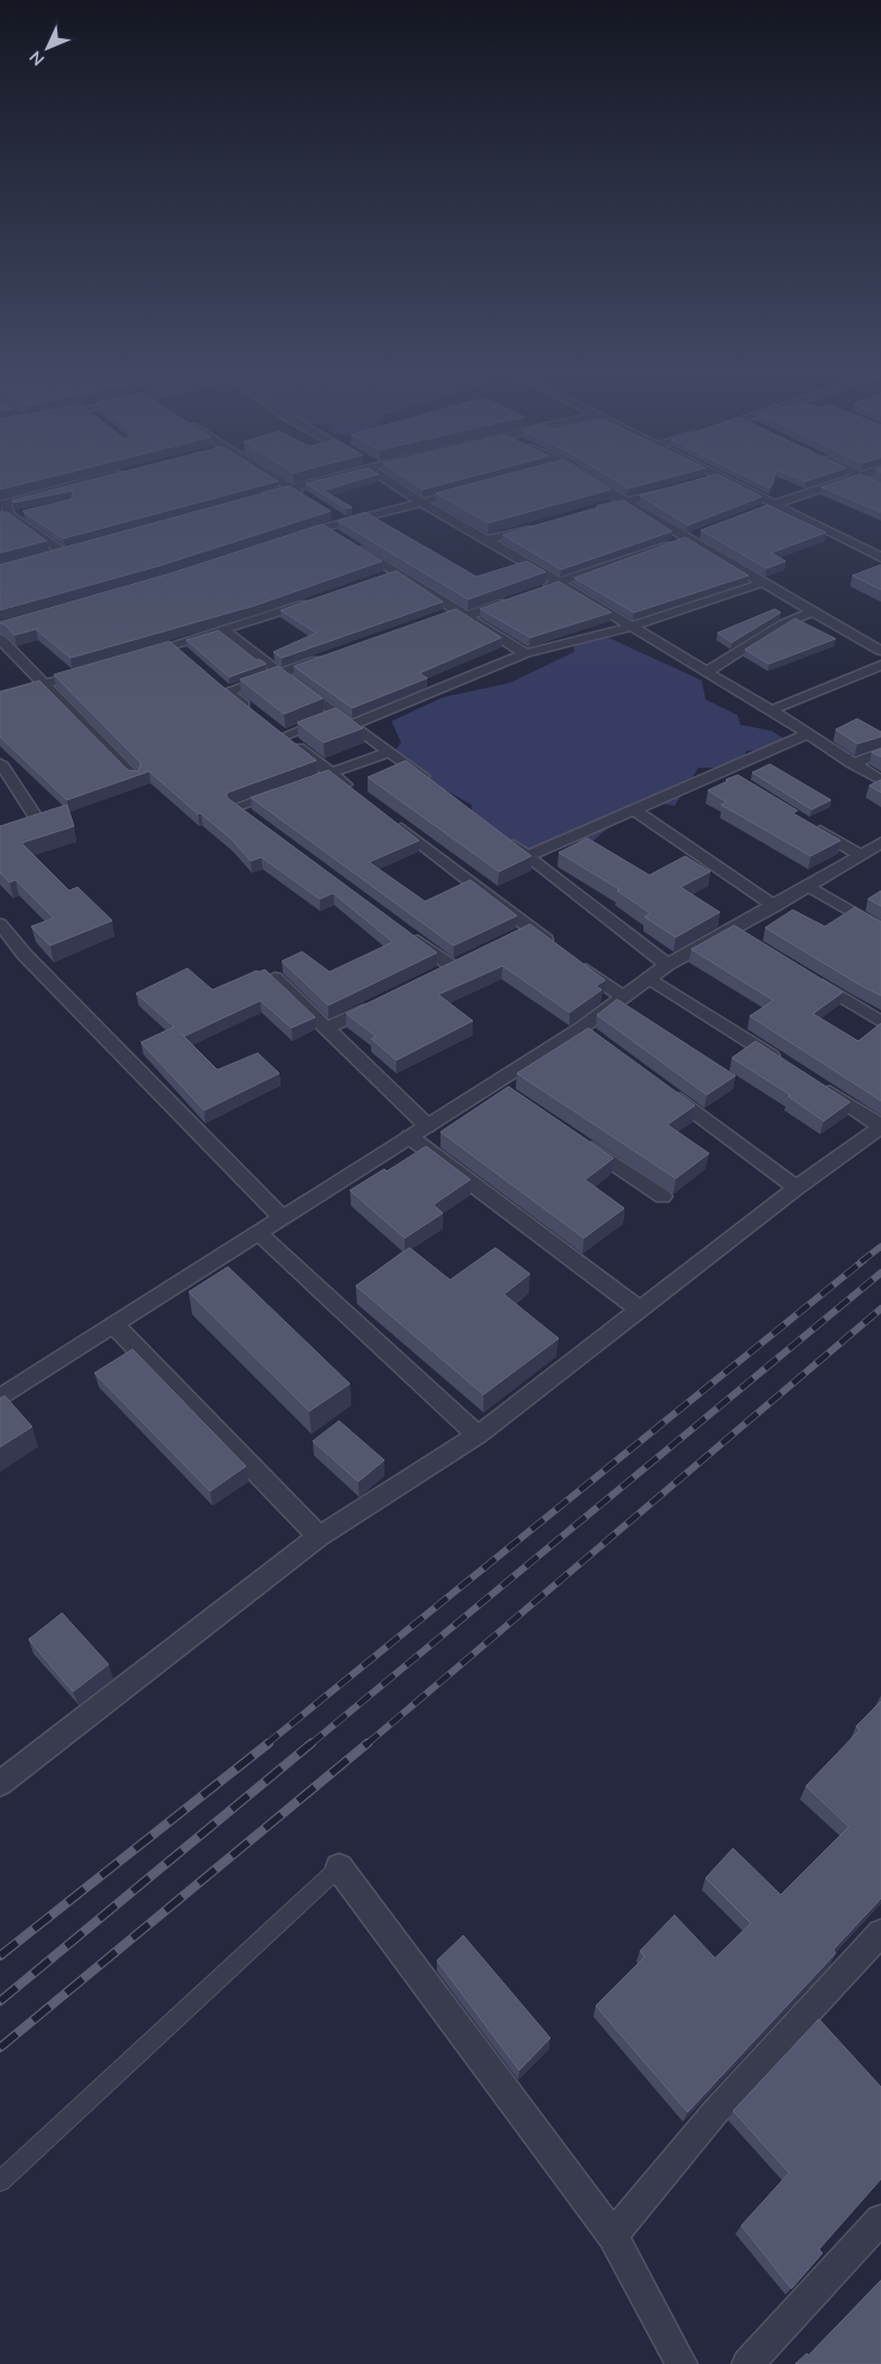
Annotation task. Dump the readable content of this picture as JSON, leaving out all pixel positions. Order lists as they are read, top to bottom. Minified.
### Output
{"north":"bottom left"}
